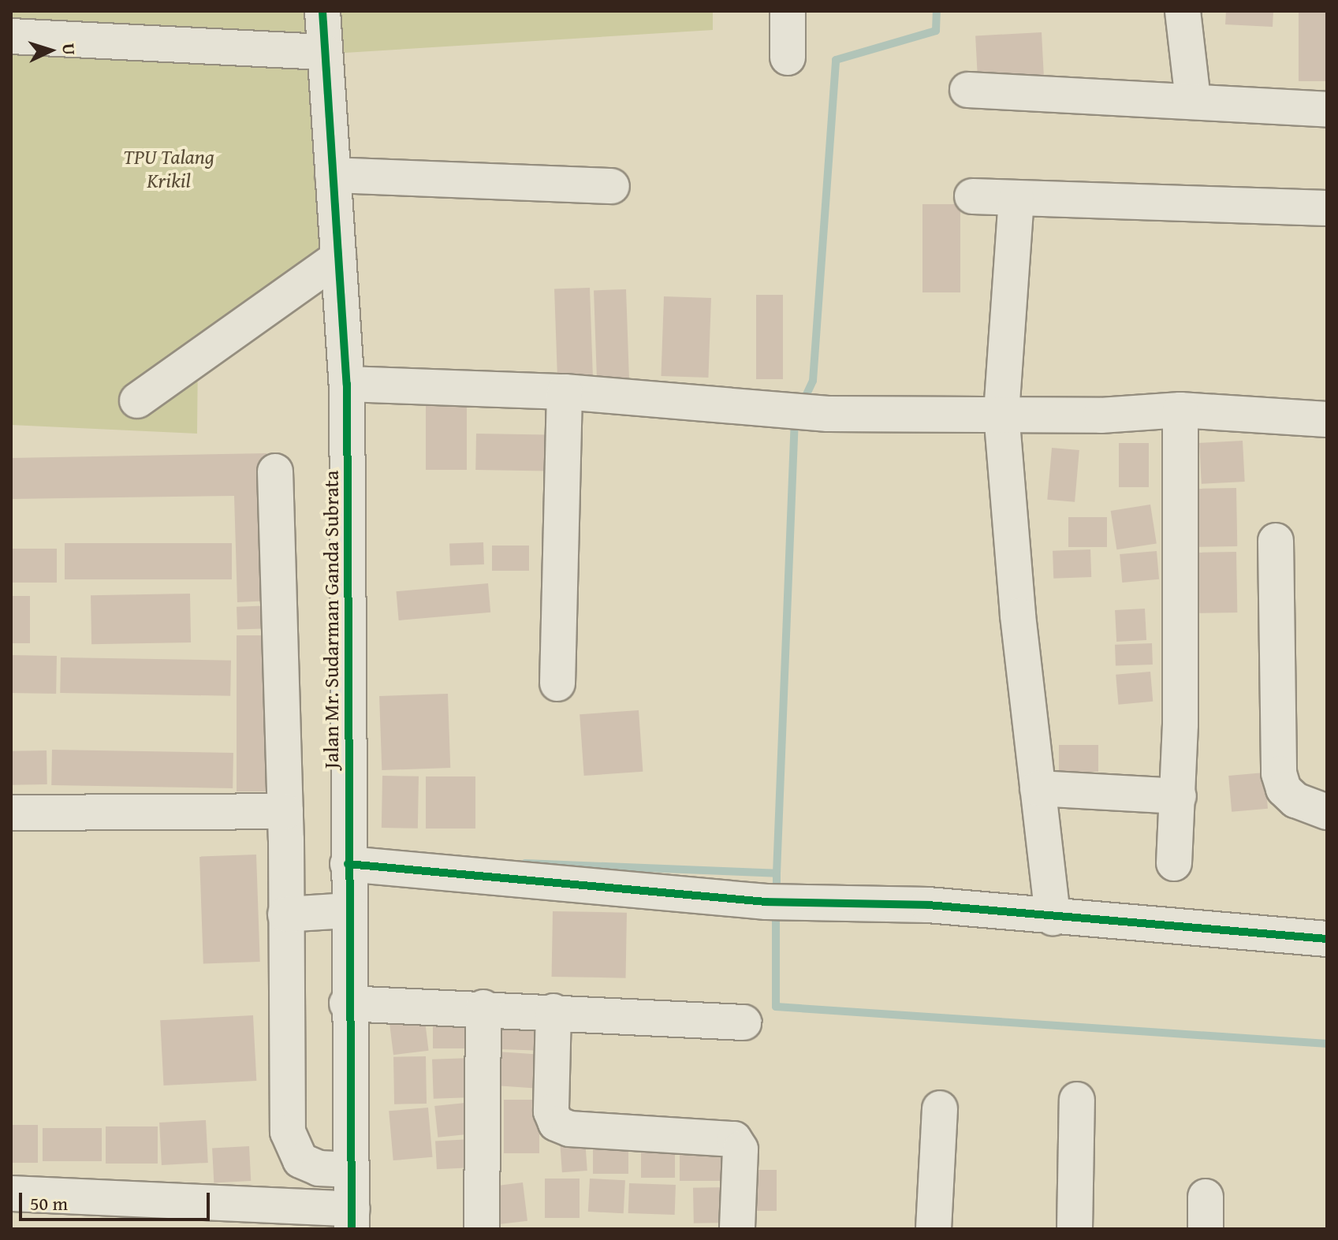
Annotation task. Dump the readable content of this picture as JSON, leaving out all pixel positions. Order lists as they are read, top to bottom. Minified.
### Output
{"streets":{"street":["Jalan Mr. Sudarman Ganda Subrata"]},"parks":["TPU Talang Krikil"],"scale_bar":"50 m","north":"right"}
